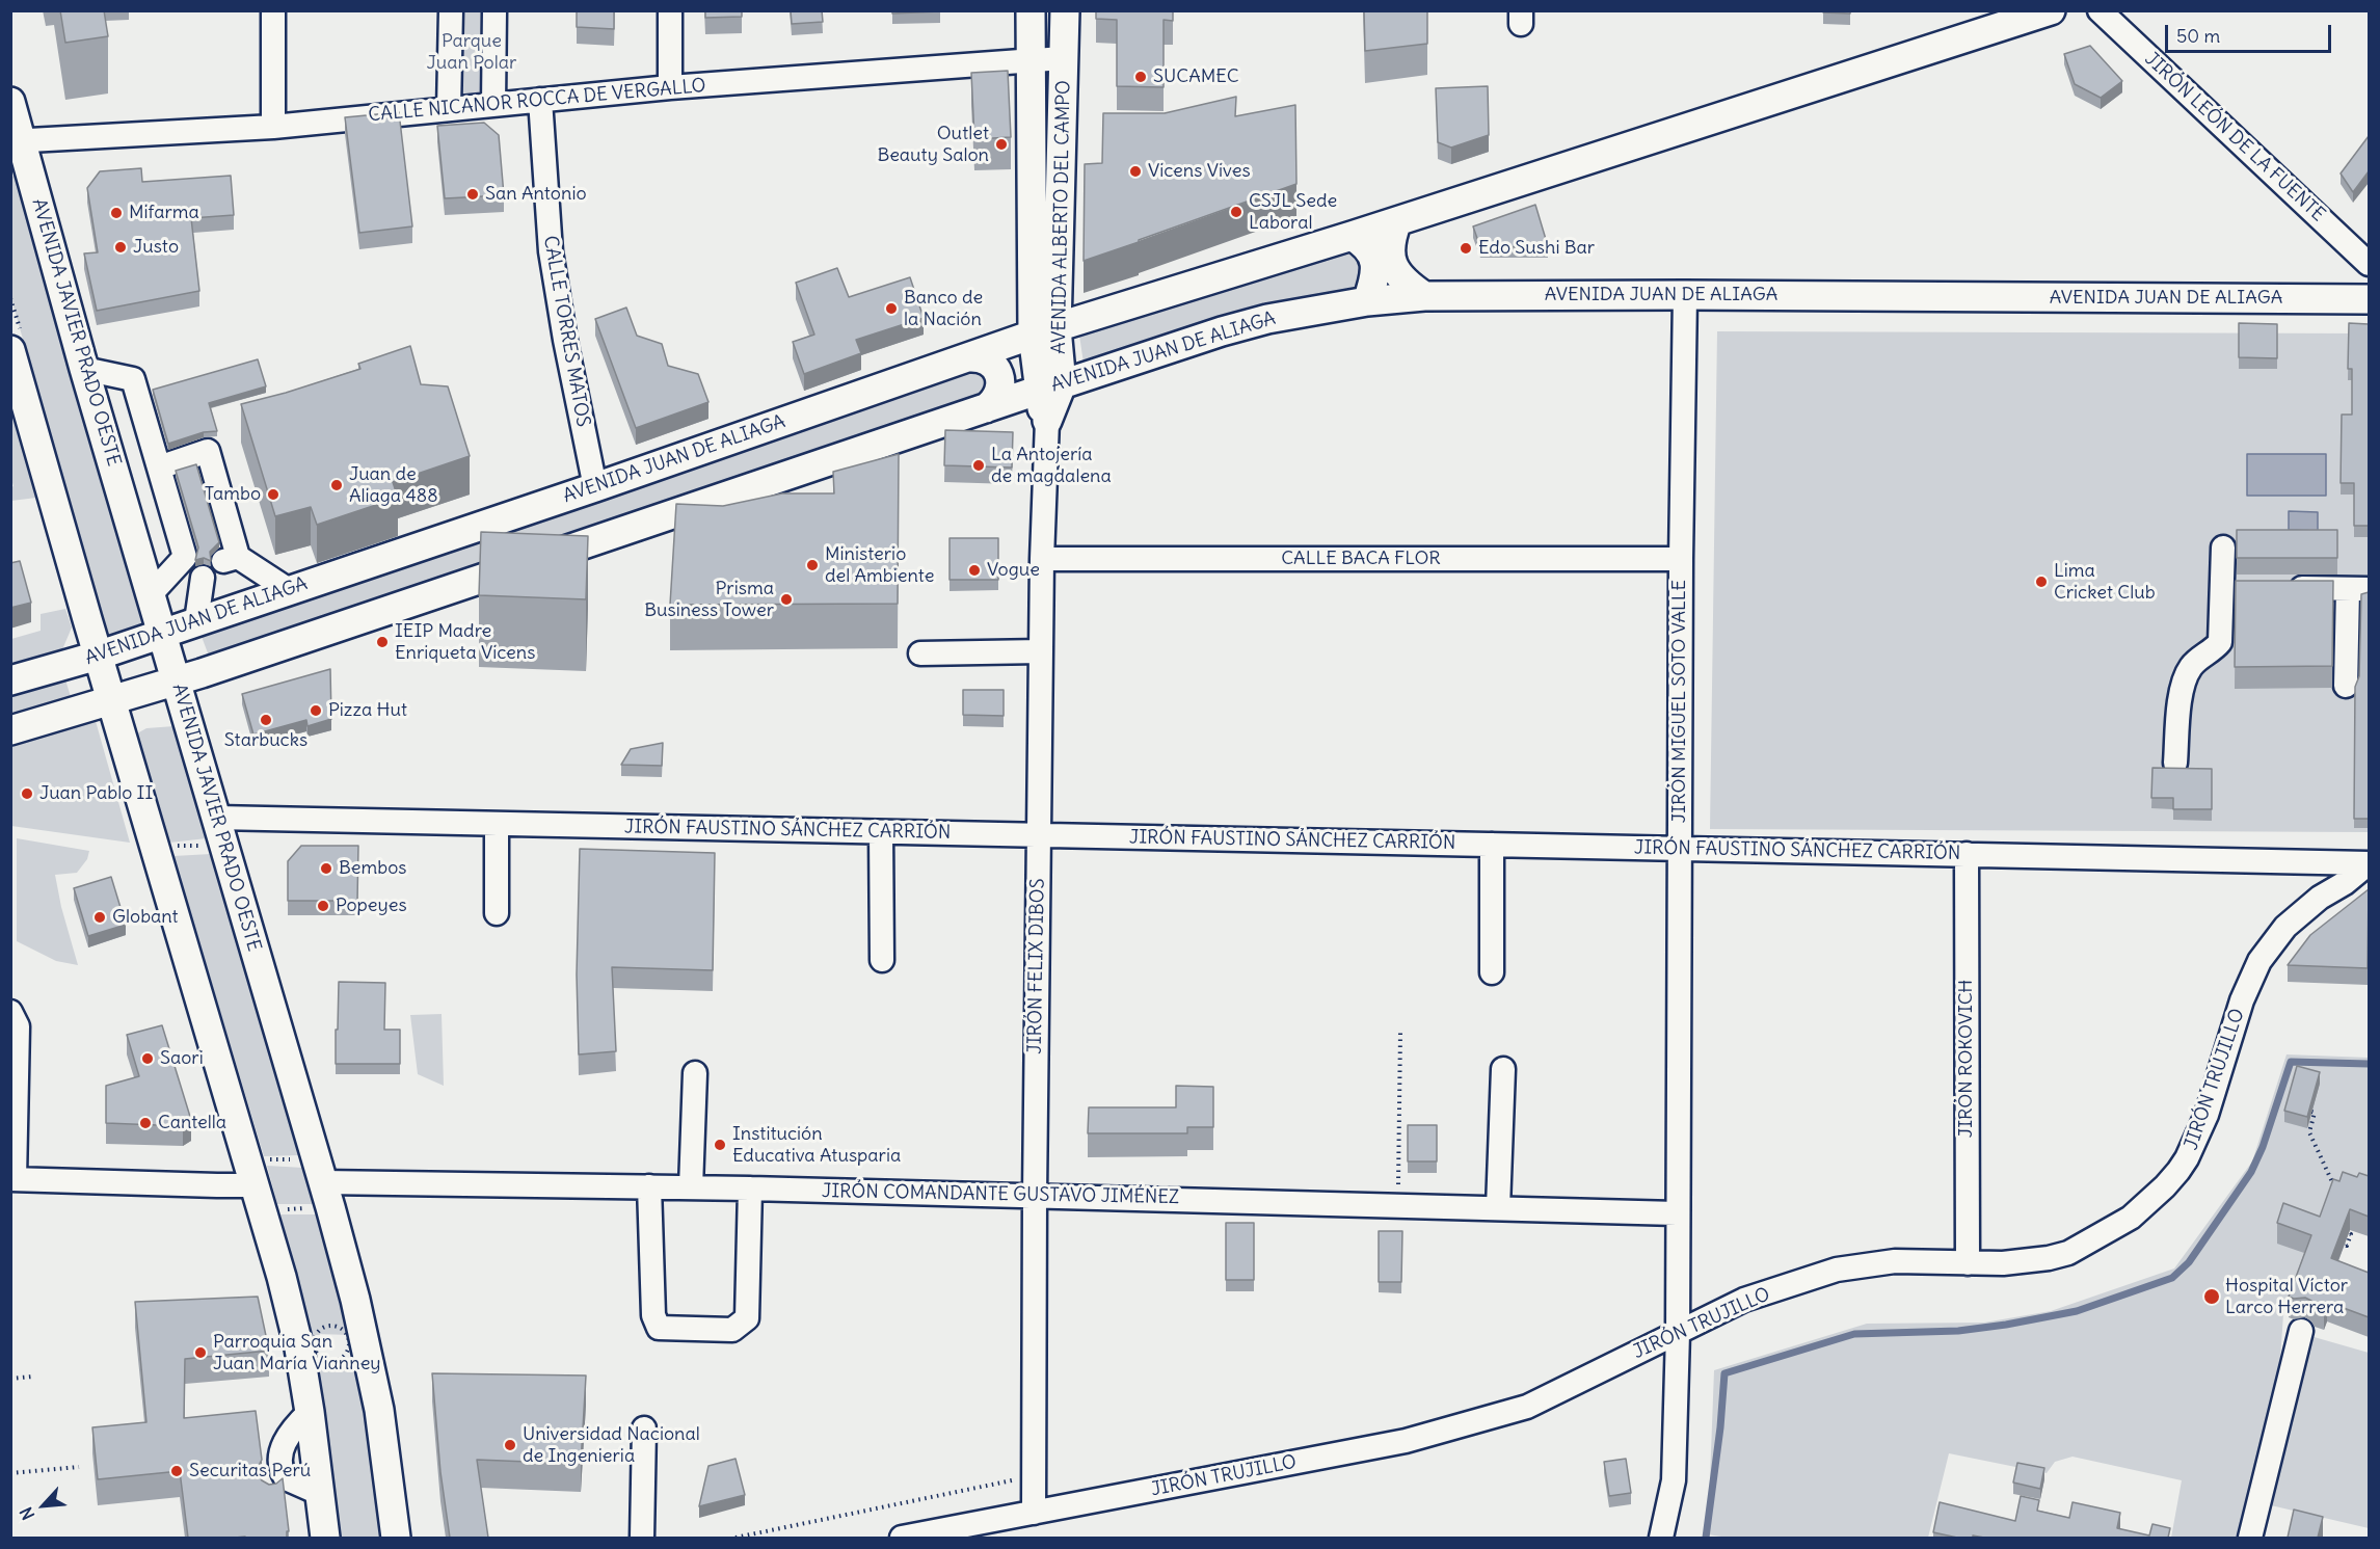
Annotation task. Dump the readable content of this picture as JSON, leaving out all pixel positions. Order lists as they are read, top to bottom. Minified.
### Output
{"streets":{"main road":["AVENIDA ALBERTO DEL CAMPO","AVENIDA JUAN DE ALIAGA","AVENIDA JAVIER PRADO OESTE"],"street":["CALLE NICANOR ROCCA DE VERGALLO","JIRÓN LEÓN DE LA FUENTE","CALLE TORRES MATOS","CALLE BACA FLOR","JIRÓN MIGUEL SOTO VALLE","JIRÓN FAUSTINO SÁNCHEZ CARRIÓN","JIRÓN FELIX DIBOS","JIRÓN ROKOVICH","JIRÓN TRUJILLO","JIRÓN COMANDANTE GUSTAVO JIMÉNEZ"]},"crossings":[["CALLE NICANOR ROCCA DE VERGALLO","AVENIDA ALBERTO DEL CAMPO"],["CALLE NICANOR ROCCA DE VERGALLO","CALLE TORRES MATOS"],["CALLE NICANOR ROCCA DE VERGALLO","AVENIDA JAVIER PRADO OESTE"],["AVENIDA ALBERTO DEL CAMPO","AVENIDA JUAN DE ALIAGA"],["AVENIDA ALBERTO DEL CAMPO","JIRÓN FELIX DIBOS"],["AVENIDA JUAN DE ALIAGA","CALLE TORRES MATOS"],["AVENIDA JUAN DE ALIAGA","AVENIDA JAVIER PRADO OESTE"],["AVENIDA JUAN DE ALIAGA","JIRÓN MIGUEL SOTO VALLE"],["AVENIDA JAVIER PRADO OESTE","JIRÓN FAUSTINO SÁNCHEZ CARRIÓN"],["AVENIDA JAVIER PRADO OESTE","JIRÓN COMANDANTE GUSTAVO JIMÉNEZ"],["CALLE BACA FLOR","JIRÓN MIGUEL SOTO VALLE"],["CALLE BACA FLOR","JIRÓN FELIX DIBOS"],["JIRÓN MIGUEL SOTO VALLE","JIRÓN FAUSTINO SÁNCHEZ CARRIÓN"],["JIRÓN MIGUEL SOTO VALLE","JIRÓN TRUJILLO"],["JIRÓN MIGUEL SOTO VALLE","JIRÓN COMANDANTE GUSTAVO JIMÉNEZ"],["JIRÓN FAUSTINO SÁNCHEZ CARRIÓN","JIRÓN FELIX DIBOS"],["JIRÓN FAUSTINO SÁNCHEZ CARRIÓN","JIRÓN ROKOVICH"],["JIRÓN FAUSTINO SÁNCHEZ CARRIÓN","JIRÓN TRUJILLO"],["JIRÓN FELIX DIBOS","JIRÓN TRUJILLO"],["JIRÓN FELIX DIBOS","JIRÓN COMANDANTE GUSTAVO JIMÉNEZ"],["JIRÓN ROKOVICH","JIRÓN TRUJILLO"]],"parks":["Parque Juan Polar"],"places":["SUCAMEC","Outlet Beauty Salon","Vicens Vives","San Antonio","CSJL Sede Laboral","Mifarma","Justo","Edo Sushi Bar","Banco de la Nación","La Antojería de magdalena","Juan de Aliaga 488","Tambo","Ministerio del Ambiente","Vogue","Lima Cricket Club","Prisma Business Tower","IEIP Madre Enriqueta Vicens","Pizza Hut","Starbucks","Juan Pablo II","Bembos","Popeyes","Globant","Saori","Cantella","Institución Educativa Atusparia","Hospital Víctor Larco Herrera","Parroquia San Juan María Vianney","Universidad Nacional de Ingenieria","Securitas Perú"],"scale_bar":"50 m","north":"bottom left"}
